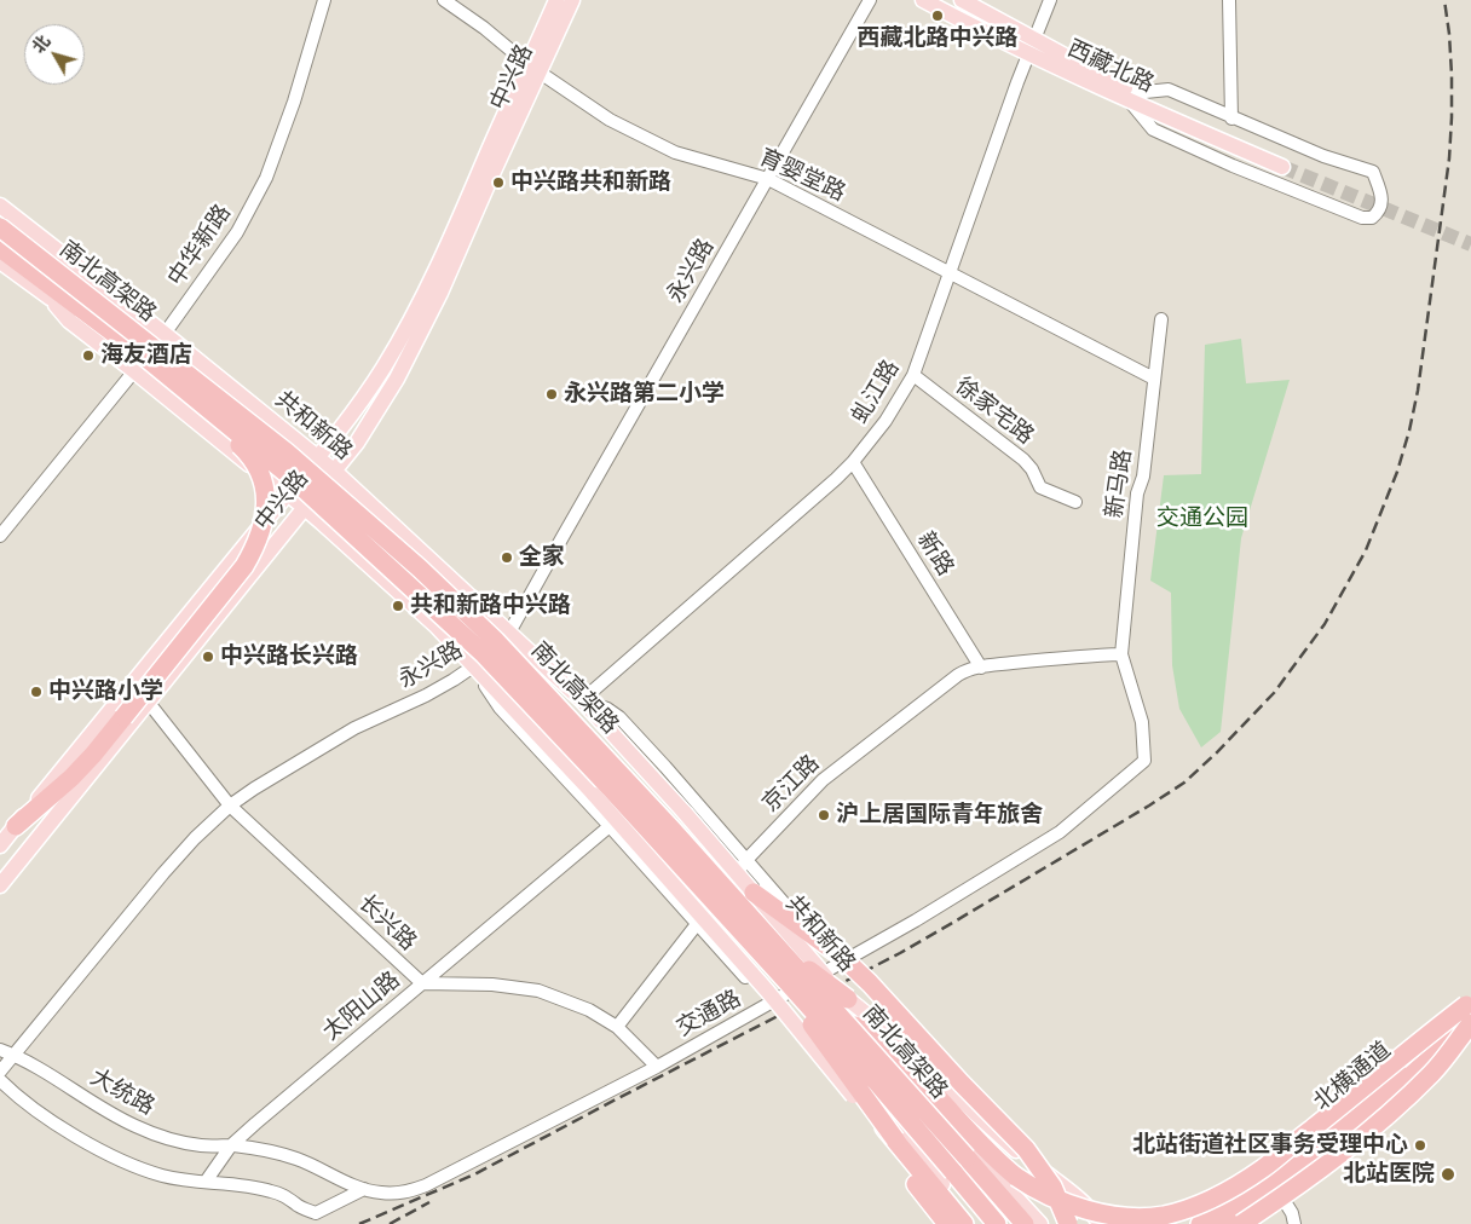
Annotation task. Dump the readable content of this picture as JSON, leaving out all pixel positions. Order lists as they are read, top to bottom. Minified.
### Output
{"streets":{"highway":["南北高架路","北横通道"],"main road":["西藏北路","中兴路","共和新路"],"street":["育婴堂路","中华新路","永兴路","虬江路","徐家宅路","新马路","新路","京江路","长兴路","太阳山路","交通路","大统路"]},"crossings":[["西藏北路","虬江路"],["中兴路","育婴堂路"],["中兴路","共和新路"],["中兴路","长兴路"],["育婴堂路","永兴路"],["育婴堂路","虬江路"],["育婴堂路","新马路"],["中华新路","南北高架路"],["中华新路","共和新路"],["永兴路","共和新路"],["永兴路","长兴路"],["永兴路","大统路"],["南北高架路","共和新路"],["虬江路","徐家宅路"],["虬江路","共和新路"],["虬江路","新路"],["共和新路","京江路"],["共和新路","交通路"],["新马路","京江路"],["新马路","交通路"],["新路","京江路"],["京江路","长兴路"],["京江路","交通路"],["长兴路","太阳山路"],["长兴路","交通路"],["太阳山路","大统路"],["交通路","大统路"]],"parks":["交通公园"],"places":["西藏北路中兴路","中兴路共和新路","海友酒店","永兴路第二小学","全家","共和新路中兴路","中兴路长兴路","中兴路小学","沪上居国际青年旅舍","北站街道社区事务受理中心","北站医院"],"north":"top left"}
